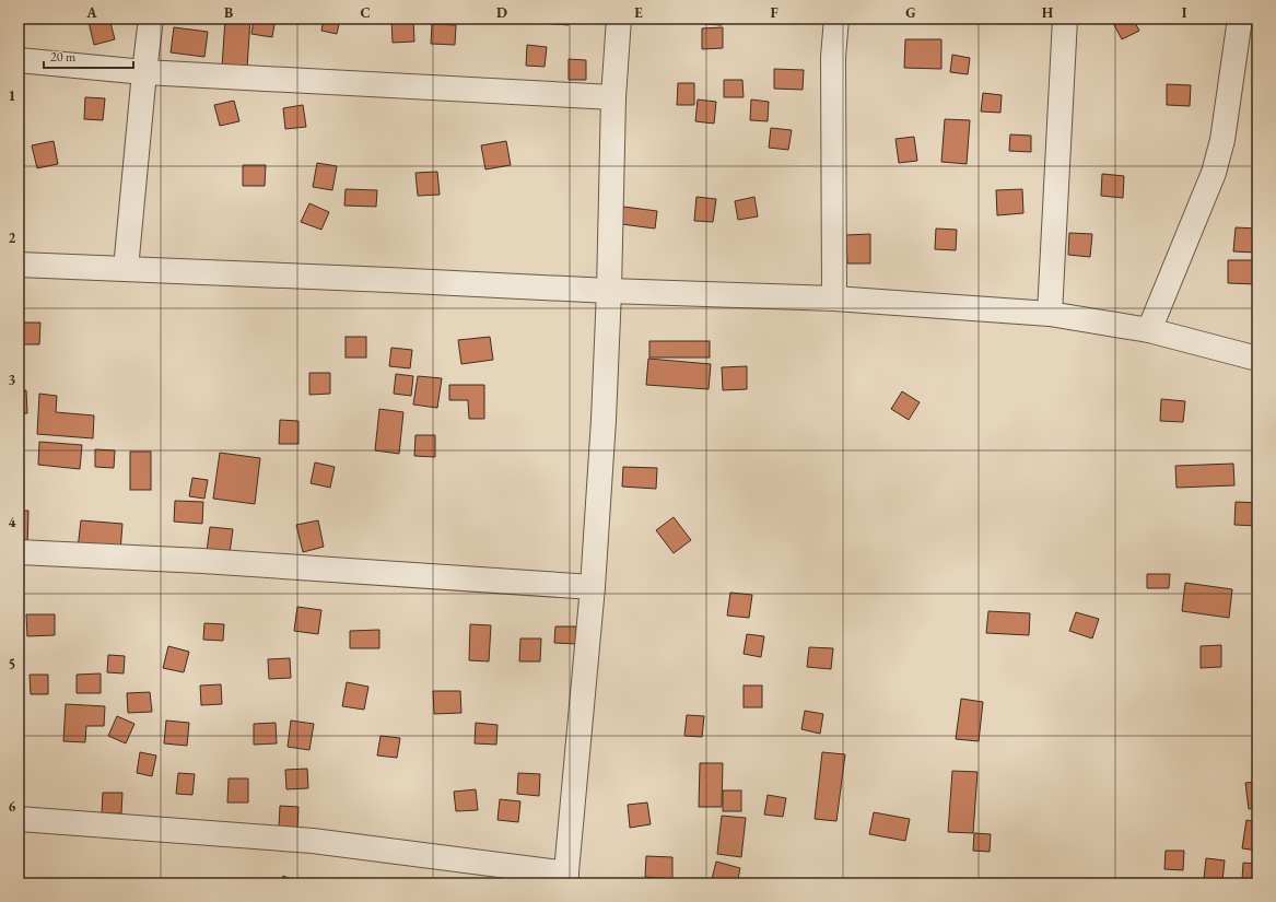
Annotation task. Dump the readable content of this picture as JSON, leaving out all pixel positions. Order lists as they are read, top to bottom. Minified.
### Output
{"scale_bar":"20 m","grid":{"columns":["A","B","C","D","E","F","G","H","I"],"rows":["1","2","3","4","5","6"]}}
